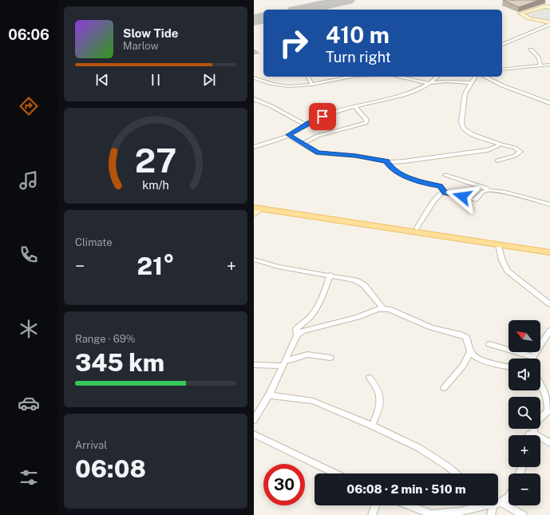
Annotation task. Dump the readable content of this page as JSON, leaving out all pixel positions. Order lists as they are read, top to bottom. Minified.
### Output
{"north":"top left","page":{"tabs":"06:06","turn":["410 m","Turn right"],"song":["Slow Tide","Marlow"],"tile":["Climate",["Range · 69%","345 km"],["Arrival","06:08"]],"heat":["−","21°","+"],"map_buttons":["+","−"],"limit":"30","trip":"06:08 · 2 min · 510 m","gauge":["27","km/h"]}}
